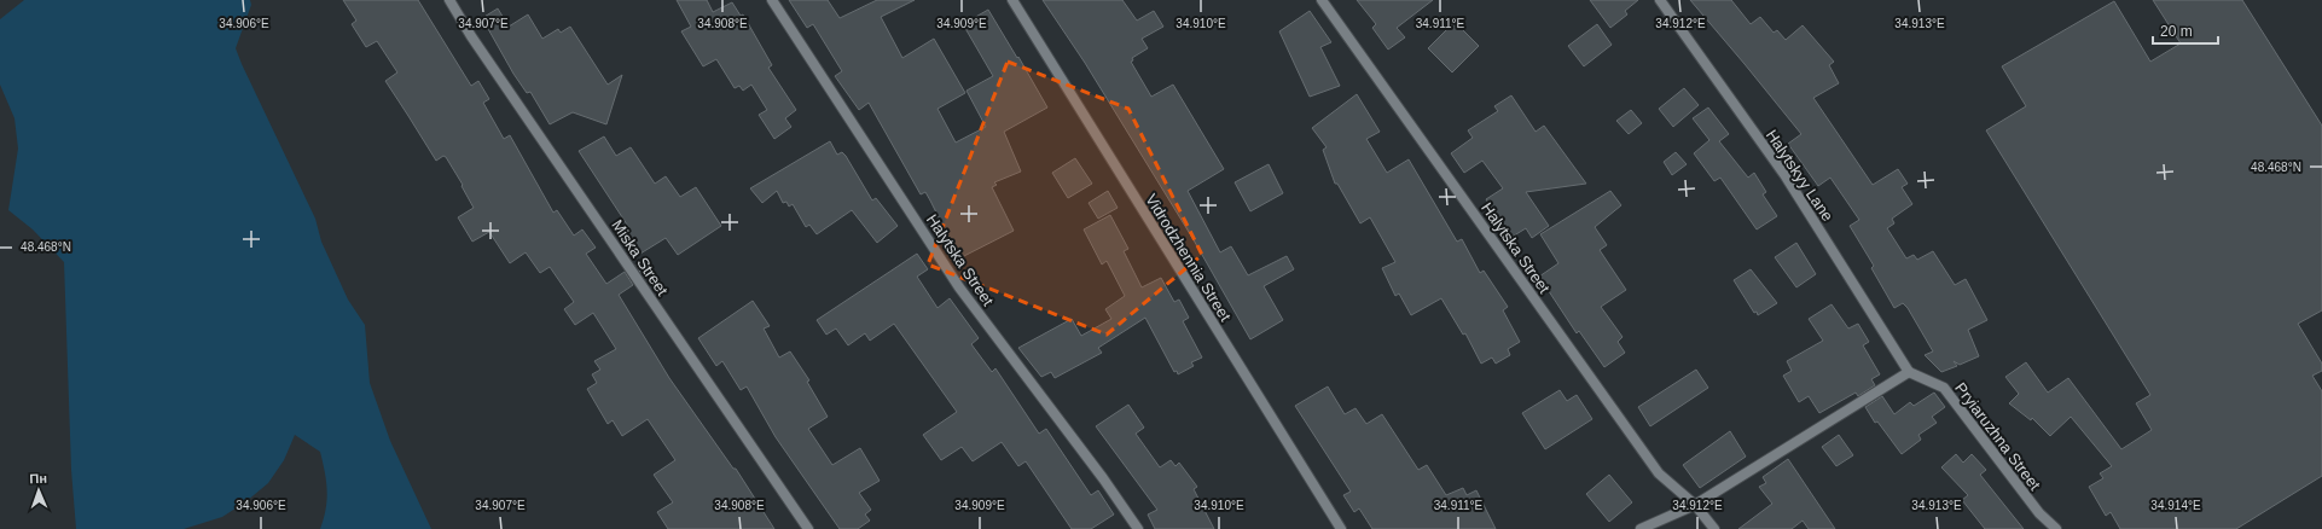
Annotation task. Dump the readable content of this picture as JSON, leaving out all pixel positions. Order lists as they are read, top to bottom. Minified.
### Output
{"streets":{"street":["Halytskyy Lane","Halytska Street","Miska Street","Vidrodzhennia Street","Pryiaruzhna Street"]},"crossings":[["Halytskyy Lane","Pryiaruzhna Street"]],"scale_bar":"20 m","north":"top","coordinates":["34.906°E","34.907°E","34.908°E","34.909°E","34.910°E","34.911°E","34.912°E","34.913°E","48.468°N","34.914°E"]}
